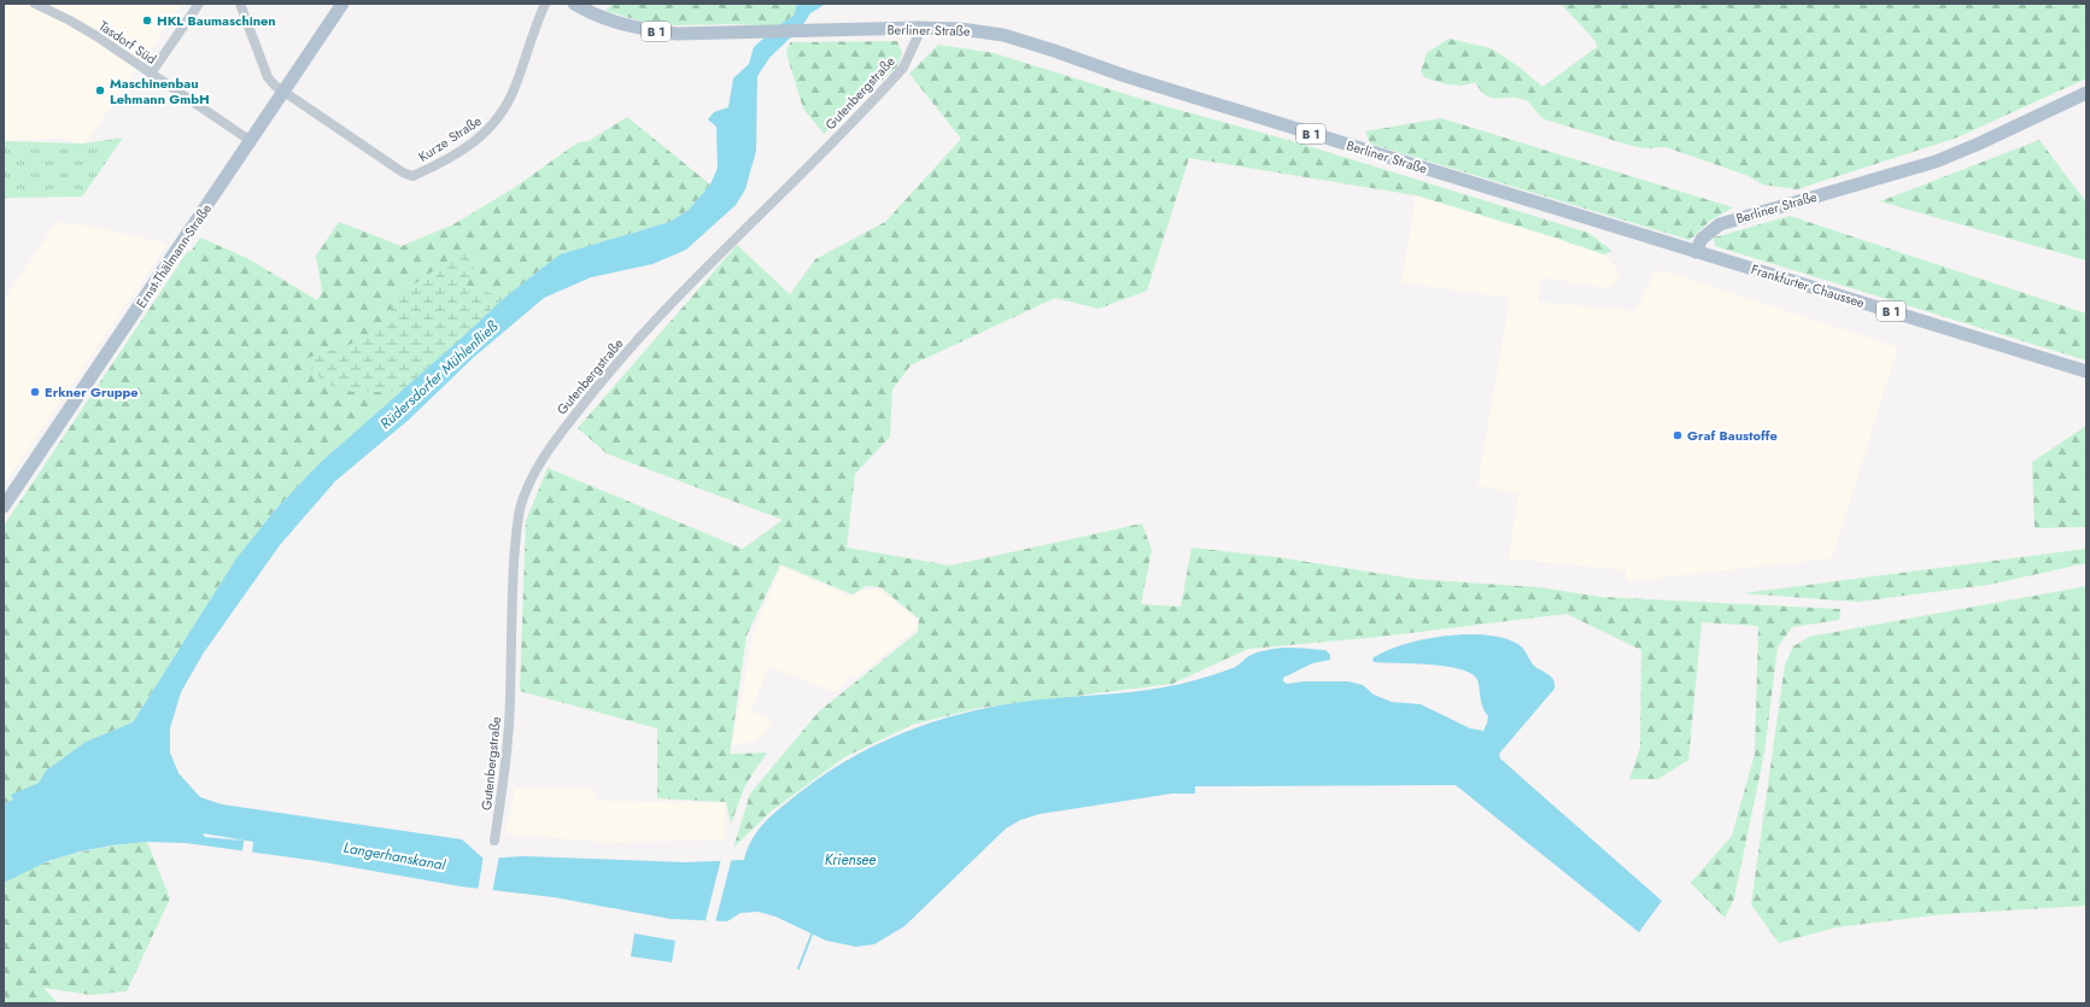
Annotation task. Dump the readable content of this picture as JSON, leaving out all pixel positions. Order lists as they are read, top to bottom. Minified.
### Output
{"streets":{"main road":["Berliner Straße","B 1","Ernst-Thälmann-Straße","Frankfurter Chaussee"],"street":["Tasdorf Süd","Gutenbergstraße","Kurze Straße"]},"crossings":[["Berliner Straße","Gutenbergstraße"],["Berliner Straße","Frankfurter Chaussee"],["Tasdorf Süd","Ernst-Thälmann-Straße"],["Kurze Straße","Ernst-Thälmann-Straße"]],"water":["Rüdersdorfer Mühlenfließ","Langerhanskanal","Kriensee"],"places":["HKL Baumaschinen","Maschinenbau Lehmann GmbH","Erkner Gruppe","Graf Baustoffe"]}
